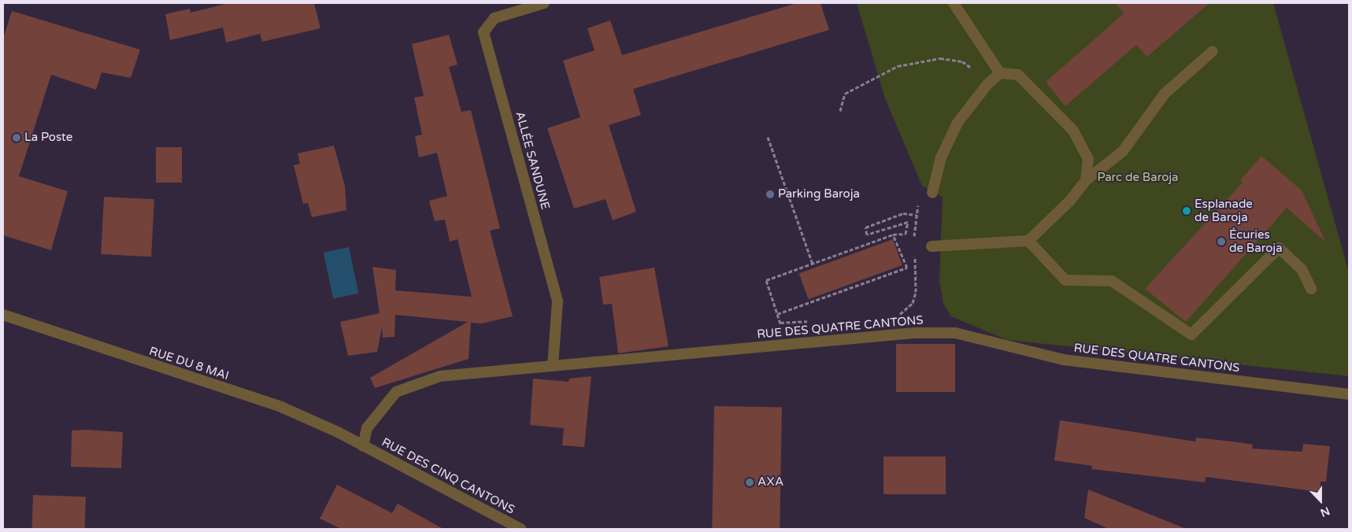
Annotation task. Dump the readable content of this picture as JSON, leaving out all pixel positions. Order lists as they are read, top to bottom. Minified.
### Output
{"streets":{"street":["ALLÉE SANDUNE","RUE DES QUATRE CANTONS","RUE DU 8 MAI","RUE DES CINQ CANTONS"]},"crossings":[["ALLÉE SANDUNE","RUE DES QUATRE CANTONS"],["RUE DES QUATRE CANTONS","RUE DU 8 MAI"],["RUE DES QUATRE CANTONS","RUE DES CINQ CANTONS"],["RUE DU 8 MAI","RUE DES CINQ CANTONS"]],"parks":["Parc de Baroja"],"places":["La Poste","Parking Baroja","Esplanade de Baroja","Écuries de Baroja","AXA"],"north":"bottom"}
